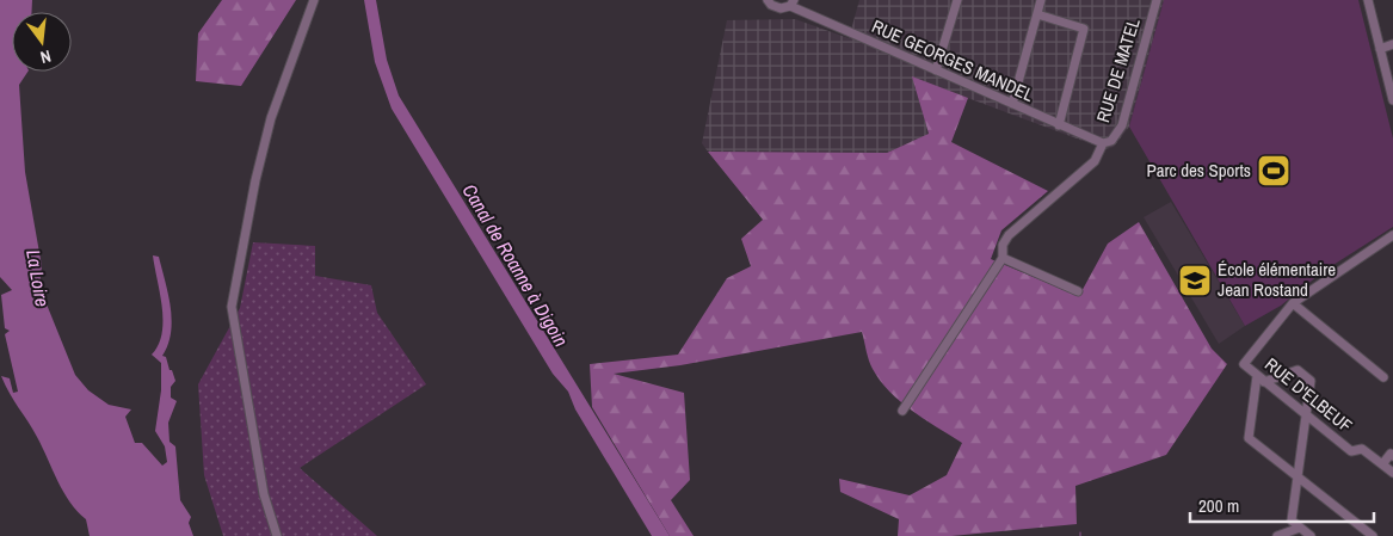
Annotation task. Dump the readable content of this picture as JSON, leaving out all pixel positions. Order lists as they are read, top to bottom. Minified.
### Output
{"streets":{"street":["RUE GEORGES MANDEL","RUE DE MATEL","RUE D'ELBEUF"]},"crossings":[["RUE GEORGES MANDEL","RUE DE MATEL"]],"water":["Canal de Roanne à Digoin","La Loire"],"places":{"sports":["Parc des Sports"],"school or university":["École élémentaire Jean Rostand"]},"scale_bar":"200 m","north":"bottom"}
